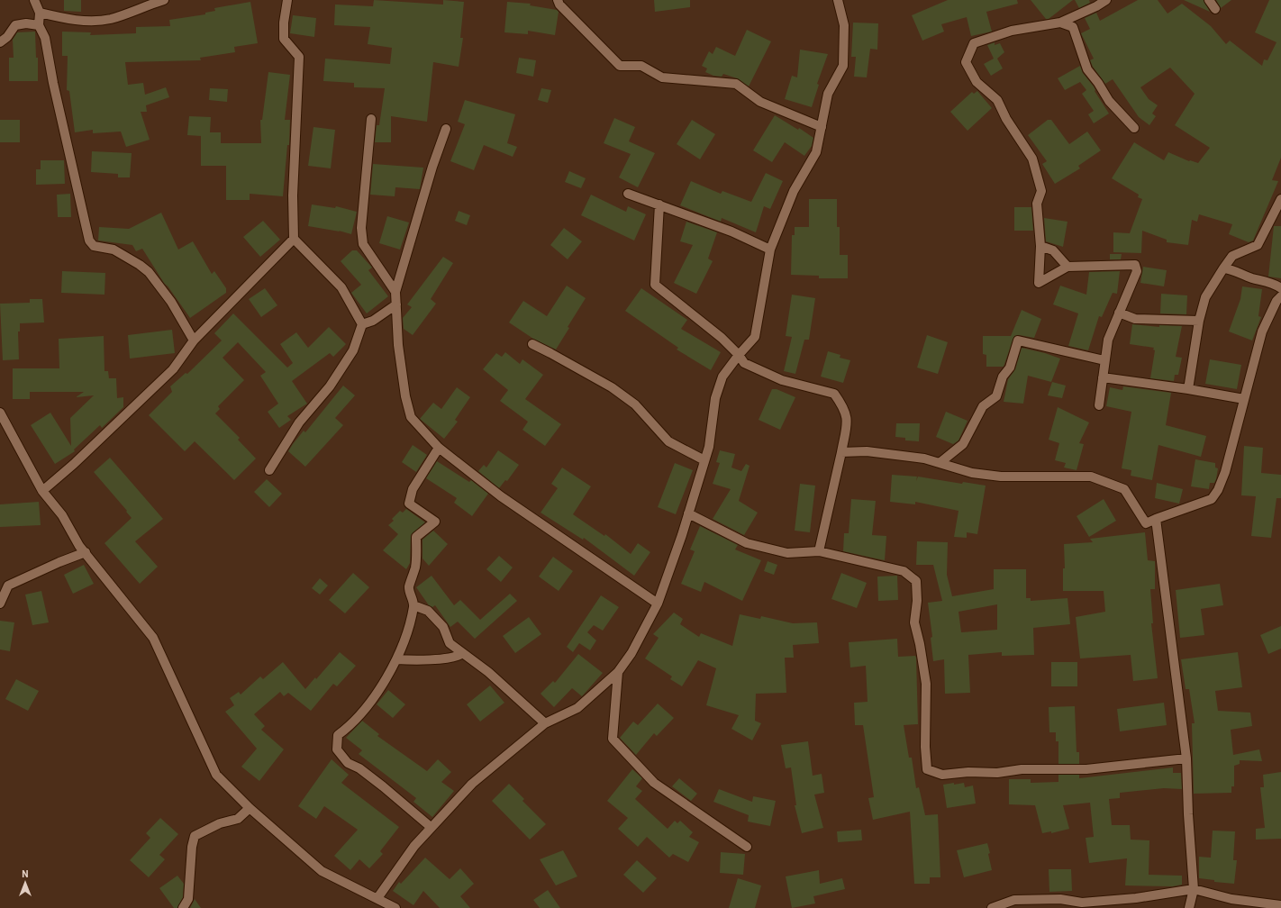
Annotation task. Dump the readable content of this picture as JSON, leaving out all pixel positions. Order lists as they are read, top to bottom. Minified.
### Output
{"north":"top"}
